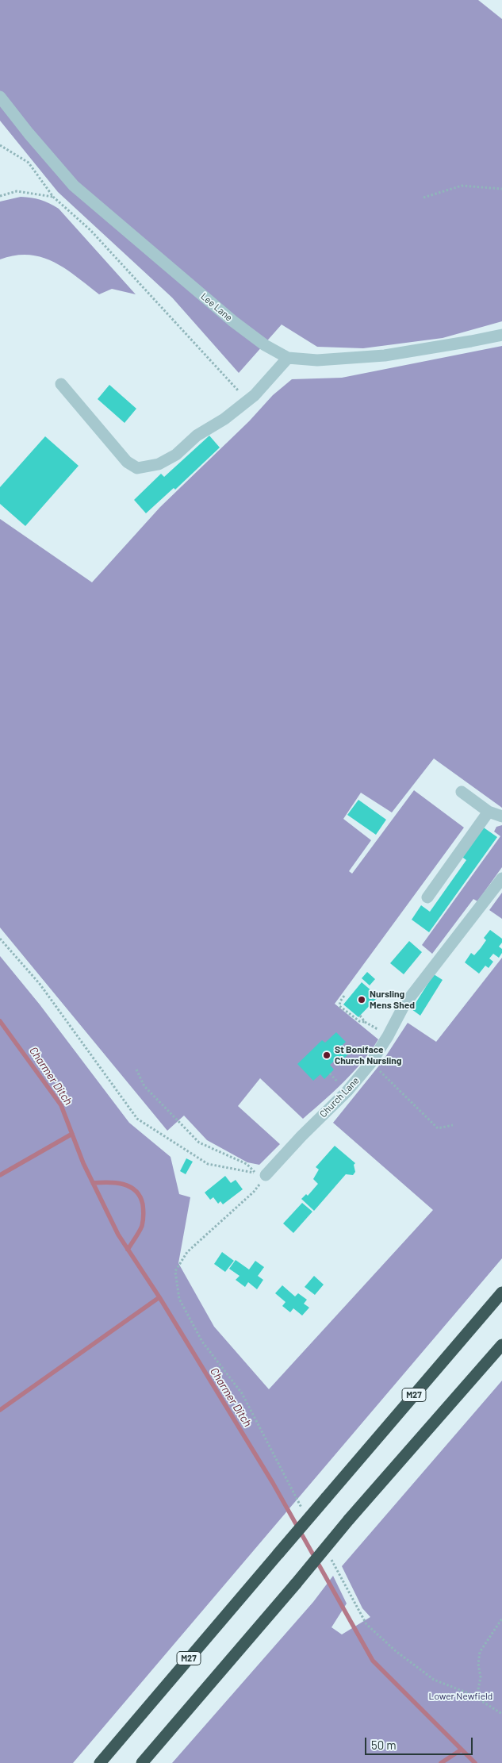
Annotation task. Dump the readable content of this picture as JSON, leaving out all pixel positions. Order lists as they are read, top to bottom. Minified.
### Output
{"streets":{"highway":["M27"],"street":["Lee Lane","Church Lane"]},"water":["Charmer Ditch"],"parks":["Lower Newfield"],"places":["Nursling Mens Shed","St Boniface Church Nursling"],"scale_bar":"50 m"}
